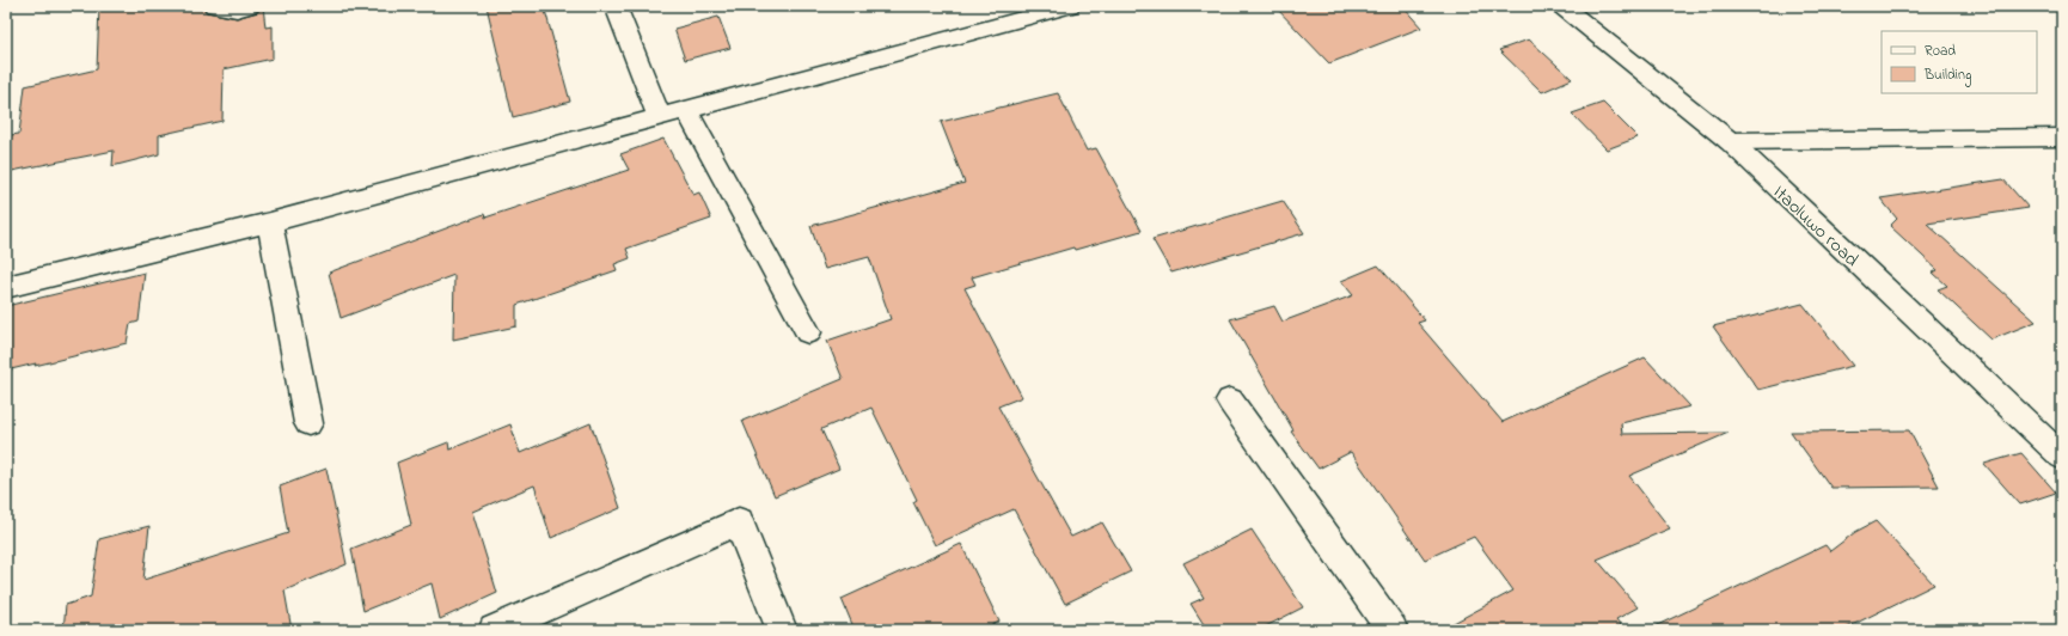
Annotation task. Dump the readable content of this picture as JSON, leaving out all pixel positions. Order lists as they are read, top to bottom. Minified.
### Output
{"streets":{"street":["Itaoluwo road"]},"legend":["Road","Building"]}
